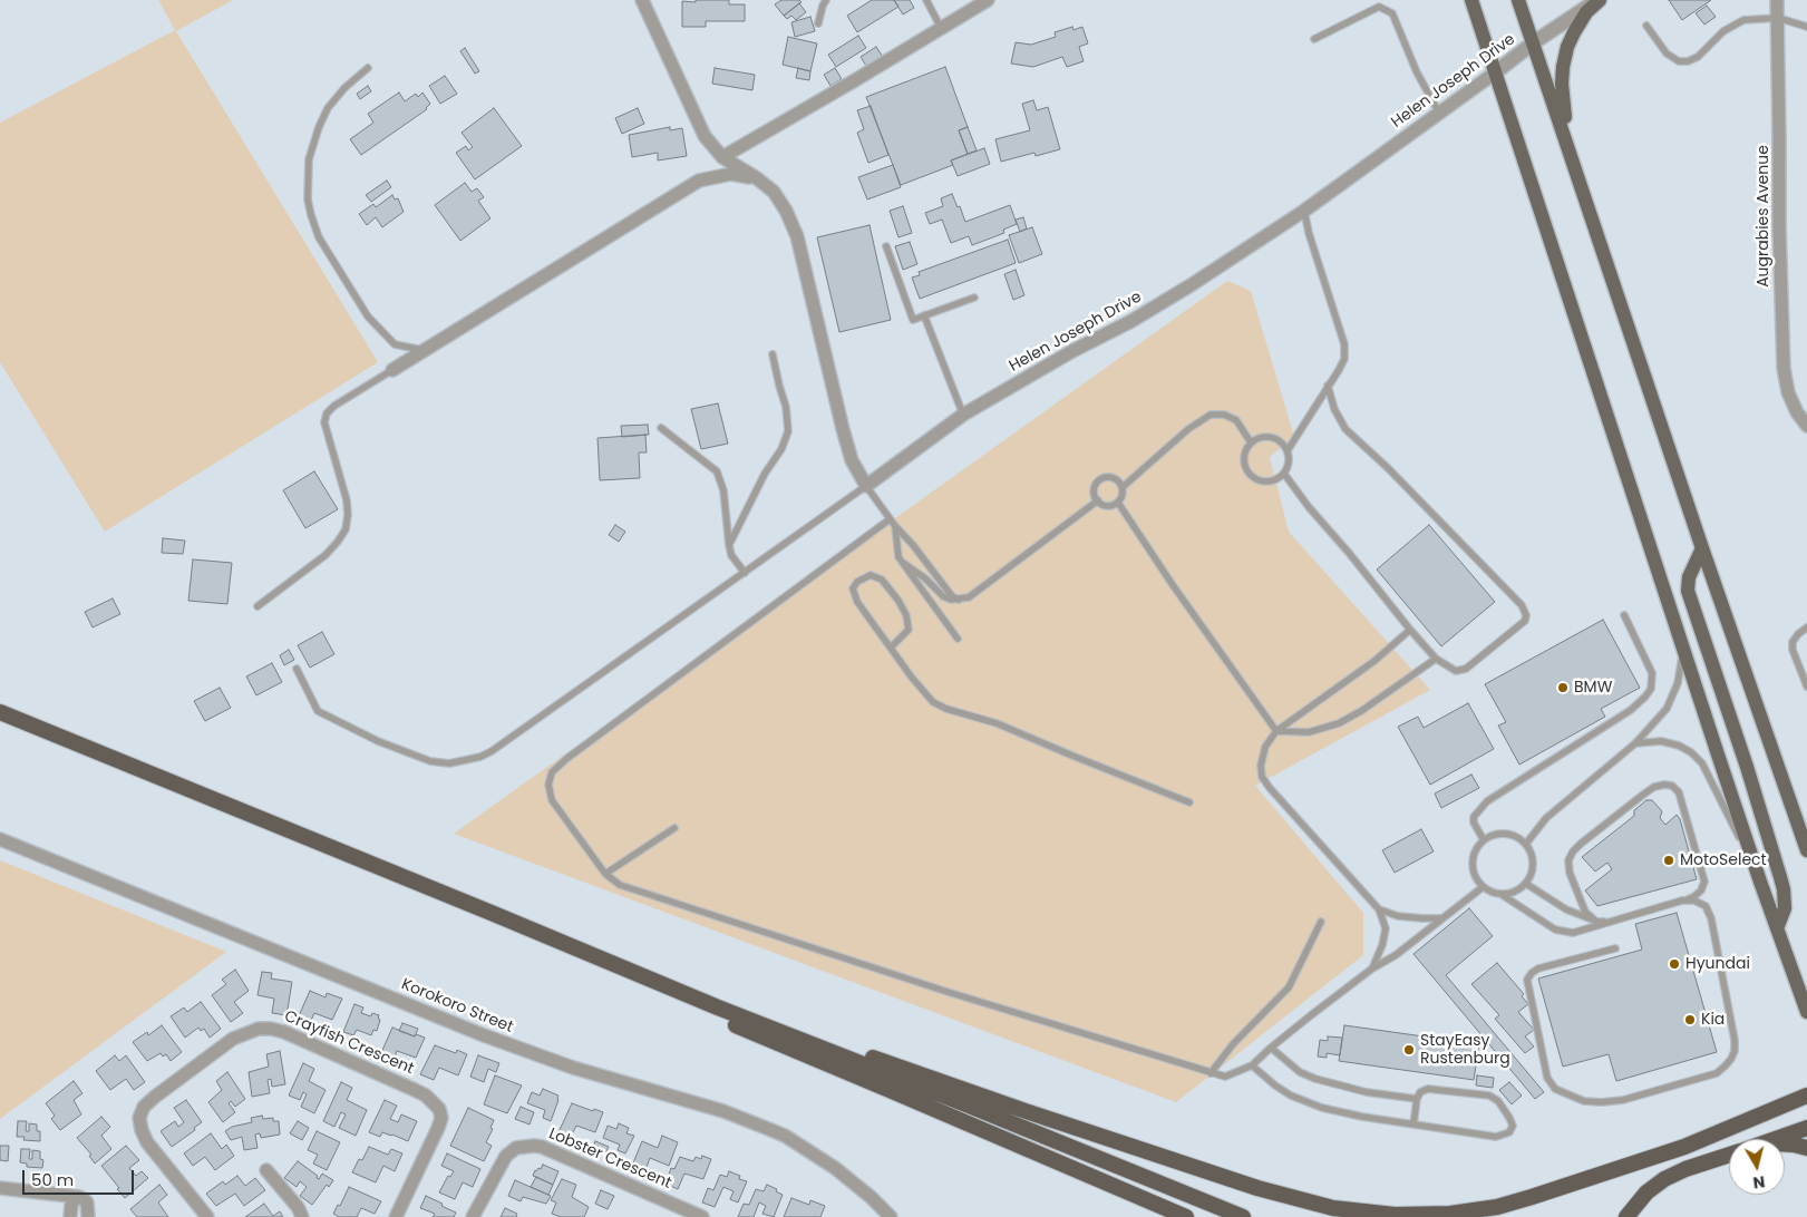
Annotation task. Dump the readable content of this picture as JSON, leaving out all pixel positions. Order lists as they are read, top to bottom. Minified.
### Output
{"streets":{"street":["Helen Joseph Drive","Augrabies Avenue","Korokoro Street","Crayfish Crescent","Lobster Crescent"]},"places":["BMW","MotoSelect","Hyundai","Kia","StayEasy Rustenburg"],"scale_bar":"50 m","north":"bottom"}
